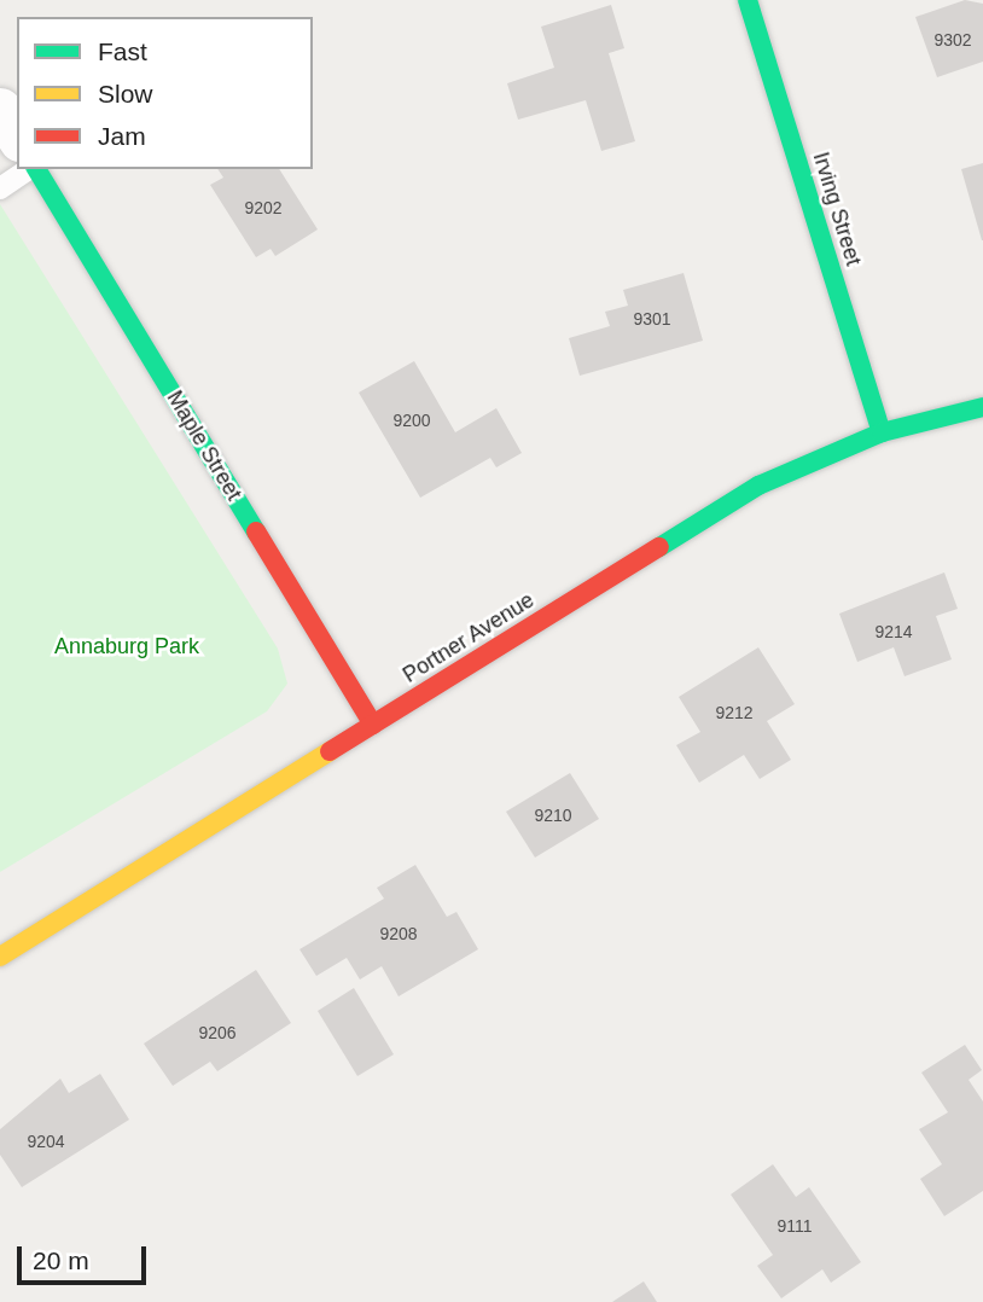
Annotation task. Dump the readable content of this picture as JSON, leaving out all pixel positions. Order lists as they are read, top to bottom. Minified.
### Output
{"streets":{"street":["Irving Street","Maple Street","Portner Avenue"]},"crossings":[["Irving Street","Portner Avenue"],["Maple Street","Portner Avenue"]],"parks":["Annaburg Park"],"house_numbers":["9302","9202","9301","9200","9214","9212","9210","9208","9206","9204","9111"],"legend":["Fast","Slow","Jam"],"scale_bar":"20 m"}
